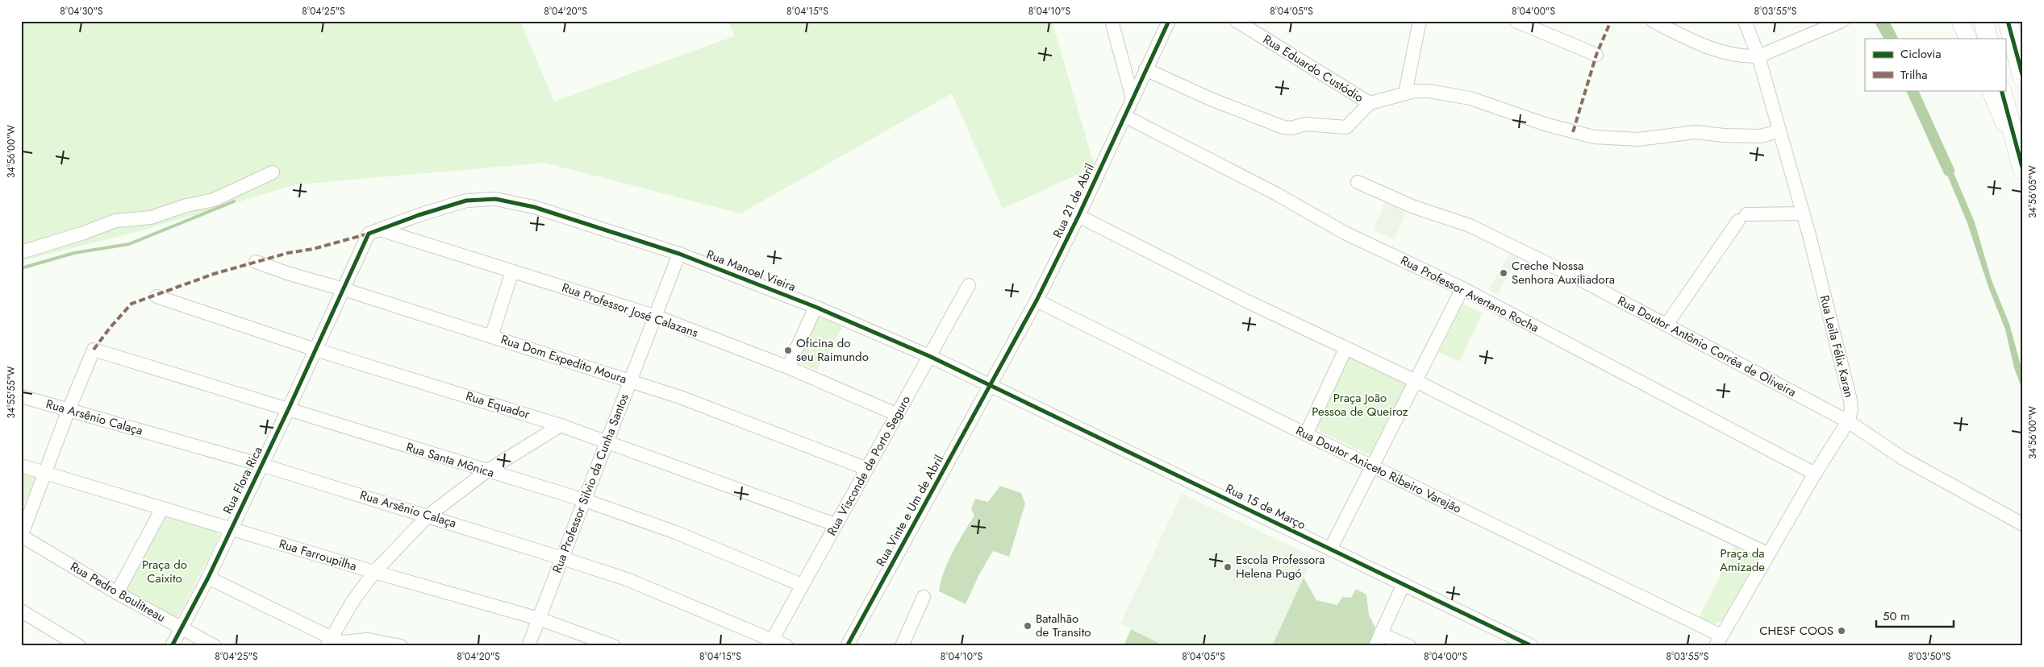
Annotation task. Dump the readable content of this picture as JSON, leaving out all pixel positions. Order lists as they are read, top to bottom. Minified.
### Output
{"streets":{"street":["Rua Eduardo Custódio","Rua 21 de Abril","Rua Manoel Vieira","Rua Professor Avertano Rocha","Rua Professor José Calazans","Rua Doutor Antônio Corrêa de Oliveira","Rua Leila Félix Karan","Rua Dom Expedito Moura","Rua Equador","Rua Arsênio Calaça","Rua Santa Mônica","Rua Visconde de Porto Seguro","Rua Doutor Aniceto Ribeiro Varejão","Rua Flora Rica","Rua Professor Silvio da Cunha Santos","Rua 15 de Março","Rua Vinte e Um de Abril","Rua Farroupilha","Rua Pedro Boulitreau"]},"crossings":[["Rua 21 de Abril","Rua Manoel Vieira"],["Rua 21 de Abril","Rua Professor Avertano Rocha"],["Rua 21 de Abril","Rua Doutor Aniceto Ribeiro Varejão"],["Rua 21 de Abril","Rua 15 de Março"],["Rua 21 de Abril","Rua Vinte e Um de Abril"],["Rua Manoel Vieira","Rua Professor José Calazans"],["Rua Manoel Vieira","Rua Visconde de Porto Seguro"],["Rua Manoel Vieira","Rua Flora Rica"],["Rua Manoel Vieira","Rua Professor Silvio da Cunha Santos"],["Rua Manoel Vieira","Rua 15 de Março"],["Rua Manoel Vieira","Rua Vinte e Um de Abril"],["Rua Professor Avertano Rocha","Rua Leila Félix Karan"],["Rua Professor José Calazans","Rua Visconde de Porto Seguro"],["Rua Professor José Calazans","Rua Flora Rica"],["Rua Professor José Calazans","Rua Professor Silvio da Cunha Santos"],["Rua Doutor Antônio Corrêa de Oliveira","Rua Leila Félix Karan"],["Rua Leila Félix Karan","Rua Doutor Aniceto Ribeiro Varejão"],["Rua Dom Expedito Moura","Rua Visconde de Porto Seguro"],["Rua Dom Expedito Moura","Rua Flora Rica"],["Rua Dom Expedito Moura","Rua Professor Silvio da Cunha Santos"],["Rua Equador","Rua Visconde de Porto Seguro"],["Rua Equador","Rua Flora Rica"],["Rua Equador","Rua Professor Silvio da Cunha Santos"],["Rua Arsênio Calaça","Rua Santa Mônica"],["Rua Arsênio Calaça","Rua Visconde de Porto Seguro"],["Rua Arsênio Calaça","Rua Flora Rica"],["Rua Arsênio Calaça","Rua Professor Silvio da Cunha Santos"],["Rua Santa Mônica","Rua Visconde de Porto Seguro"],["Rua Santa Mônica","Rua Flora Rica"],["Rua Santa Mônica","Rua Professor Silvio da Cunha Santos"],["Rua Flora Rica","Rua Farroupilha"],["Rua Flora Rica","Rua Pedro Boulitreau"],["Rua Professor Silvio da Cunha Santos","Rua Farroupilha"],["Rua 15 de Março","Rua Vinte e Um de Abril"]],"parks":["Praça João Pessoa de Queiroz","Praça da Amizade","Praça do Caixito"],"places":["Creche Nossa Senhora Auxiliadora","Oficina do seu Raimundo","Escola Professora Helena Pugó","Batalhão de Transito","CHESF COOS"],"legend":["Ciclovia","Trilha"],"scale_bar":"50 m","coordinates":["8°04'30\"S","8°04'25\"S","8°04'20\"S","8°04'15\"S","8°04'10\"S","8°04'05\"S","8°04'00\"S","8°03'55\"S","34°56'00\"W","34°56'05\"W","34°55'55\"W","8°03'50\"S"]}
